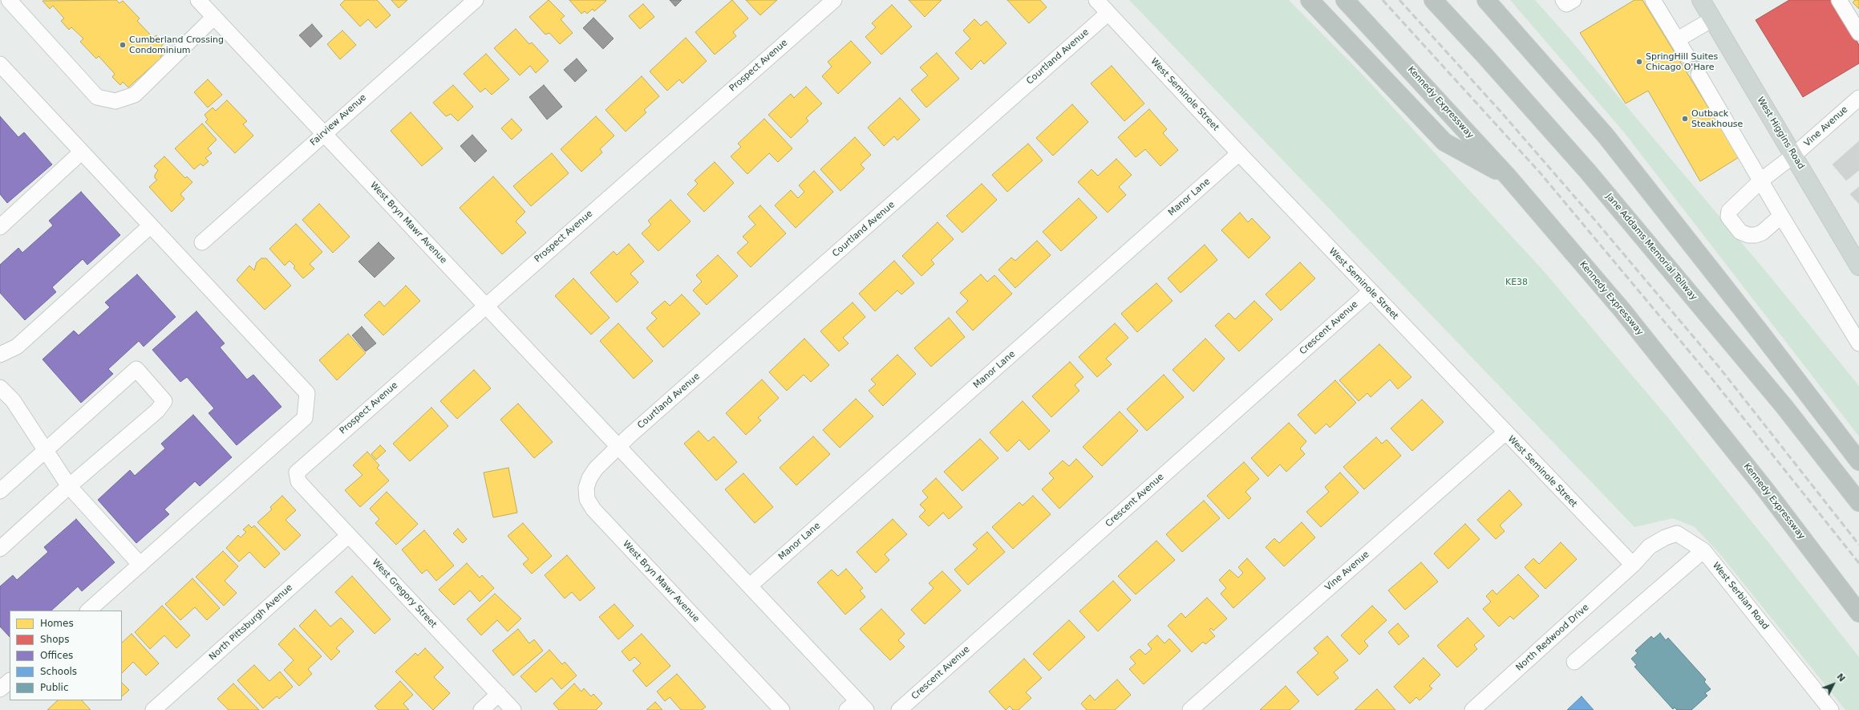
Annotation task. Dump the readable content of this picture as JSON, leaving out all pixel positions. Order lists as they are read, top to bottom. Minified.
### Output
{"streets":{"highway":["Kennedy Expressway","Jane Addams Memorial Tollway"],"main road":["West Higgins Road"],"street":["Courtland Avenue","Prospect Avenue","West Seminole Street","Fairview Avenue","Vine Avenue","Manor Lane","West Bryn Mawr Avenue","Crescent Avenue","West Gregory Street","West Serbian Road","North Pittsburgh Avenue","North Redwood Drive"]},"crossings":[["Courtland Avenue","West Seminole Street"],["Courtland Avenue","West Bryn Mawr Avenue"],["Prospect Avenue","West Bryn Mawr Avenue"],["Prospect Avenue","West Gregory Street"],["West Seminole Street","Vine Avenue"],["West Seminole Street","Manor Lane"],["West Seminole Street","Crescent Avenue"],["West Seminole Street","West Serbian Road"],["West Seminole Street","North Redwood Drive"],["Fairview Avenue","West Bryn Mawr Avenue"],["Vine Avenue","West Higgins Road"],["Manor Lane","West Bryn Mawr Avenue"],["West Gregory Street","North Pittsburgh Avenue"],["West Serbian Road","North Redwood Drive"]],"parks":["KE38"],"places":["Cumberland Crossing Condominium","SpringHill Suites Chicago O'Hare","Outback Steakhouse"],"legend":["Homes","Shops","Offices","Schools","Public"],"north":"top right"}
